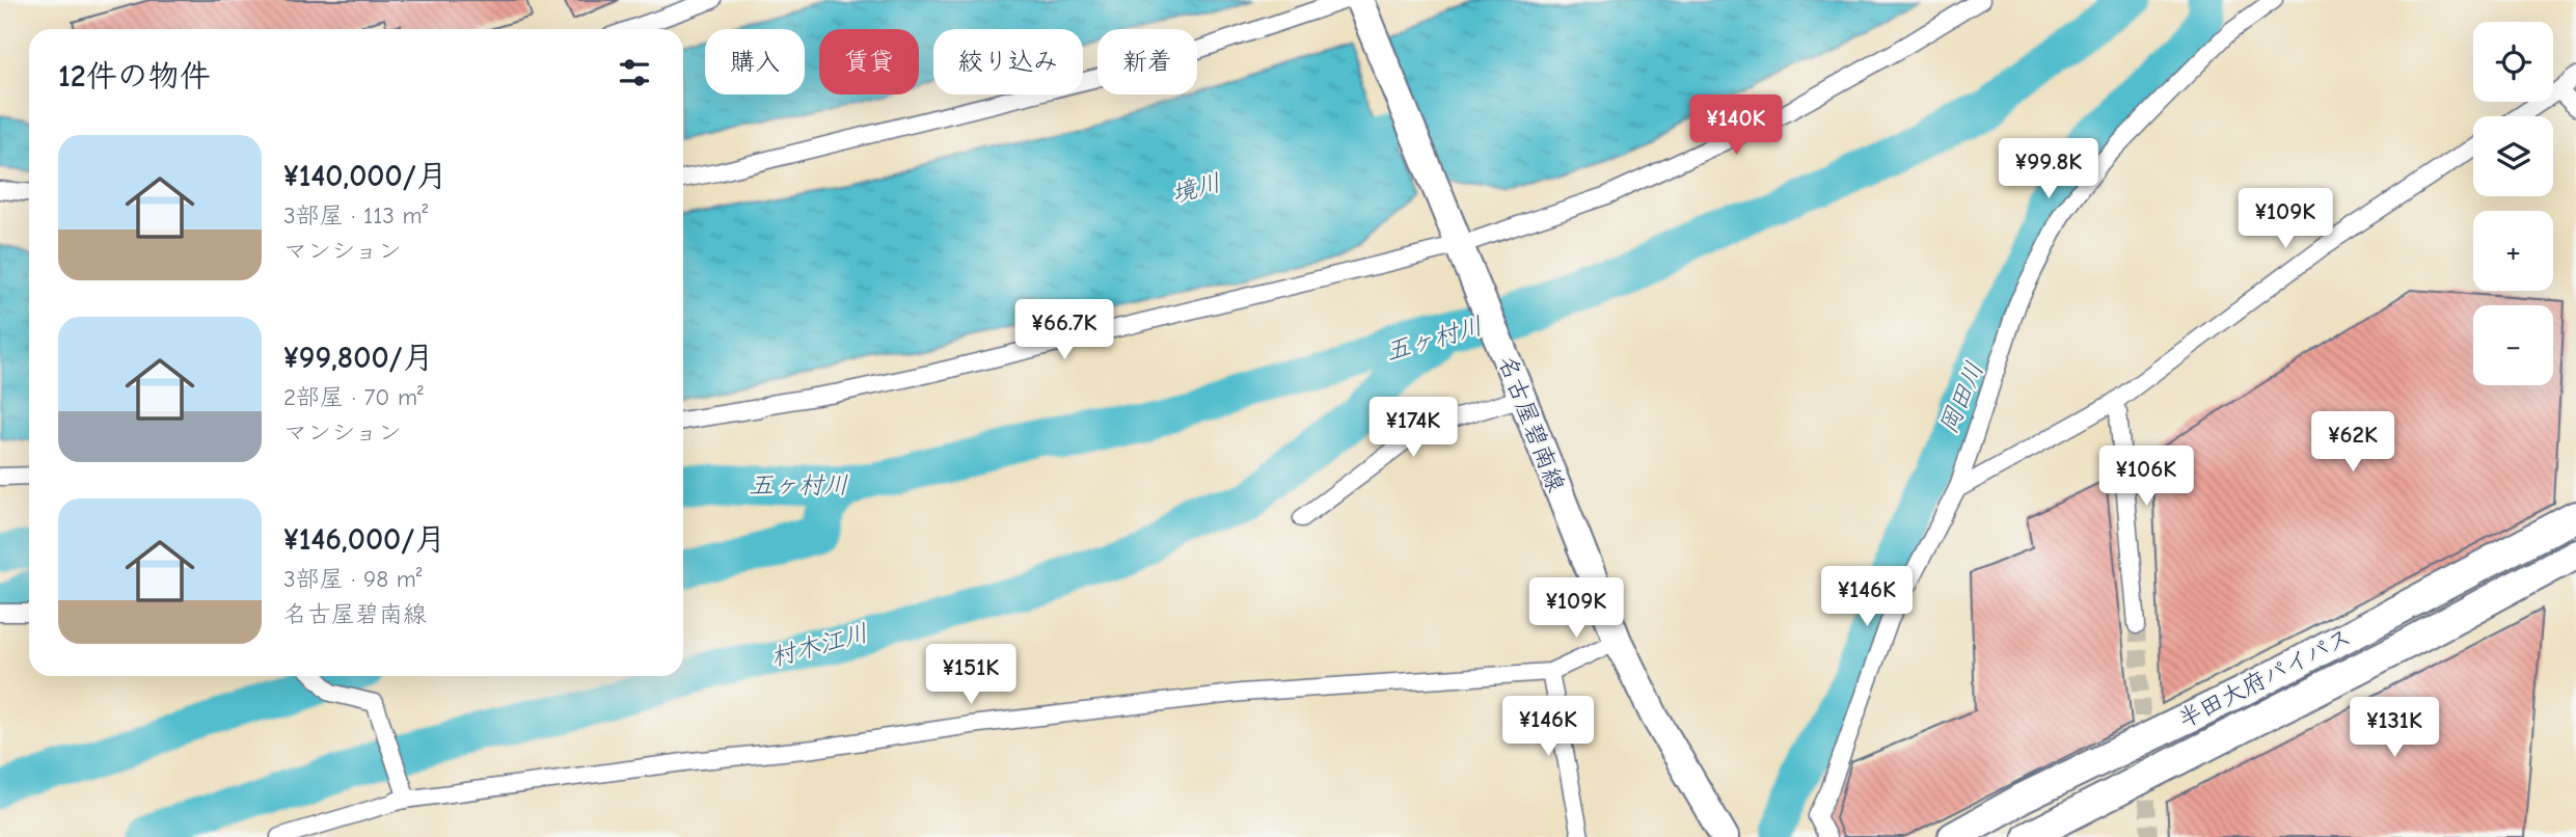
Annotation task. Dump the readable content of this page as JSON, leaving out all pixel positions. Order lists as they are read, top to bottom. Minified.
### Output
{"streets":{"highway":["半田大府パイパス"],"main road":["名古屋碧南線"]},"water":["境川","五ヶ村川","岡田川","村木江川"],"page":{"map_buttons":["+","−"],"chip":["購入","賃貸","絞り込み","新着"],"heading":"12件の物件","price":["¥140K","¥99.8K","¥109K","¥66.7K","¥174K","¥62K","¥106K","¥146K","¥109K","¥151K","¥146K","¥131K"],"list":[{"name":"¥140,000/月","note":"3部屋 · 113 m² · マンション"},{"name":"¥99,800/月","note":"2部屋 · 70 m² · マンション"},{"name":"¥146,000/月","note":"3部屋 · 98 m² · 名古屋碧南線"}]}}
